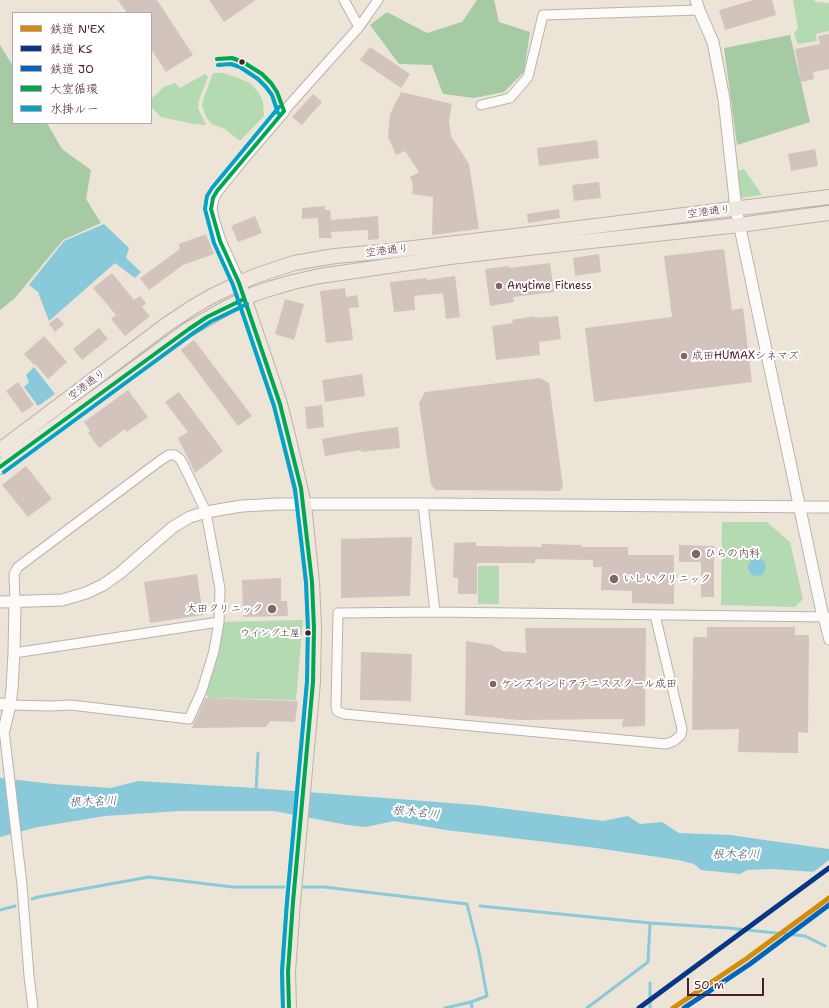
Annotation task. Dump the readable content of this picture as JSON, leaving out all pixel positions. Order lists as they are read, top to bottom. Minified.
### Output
{"streets":{"main road":["空港通り"]},"water":["根木名川"],"places":["Anytime Fitness","成田HUMAXシネマズ","ひらの内科","いしいクリニック","大田クリニック","ウイング土屋","ケンズインドアテニススクール成田"],"lines":["transit line 大室循環","transit line 水掛ルー","rail line KS","rail line N'EX","rail line JO"],"legend":["鉄道 N'EX","鉄道 KS","鉄道 JO","大室循環","水掛ルー"],"scale_bar":"50 m"}
